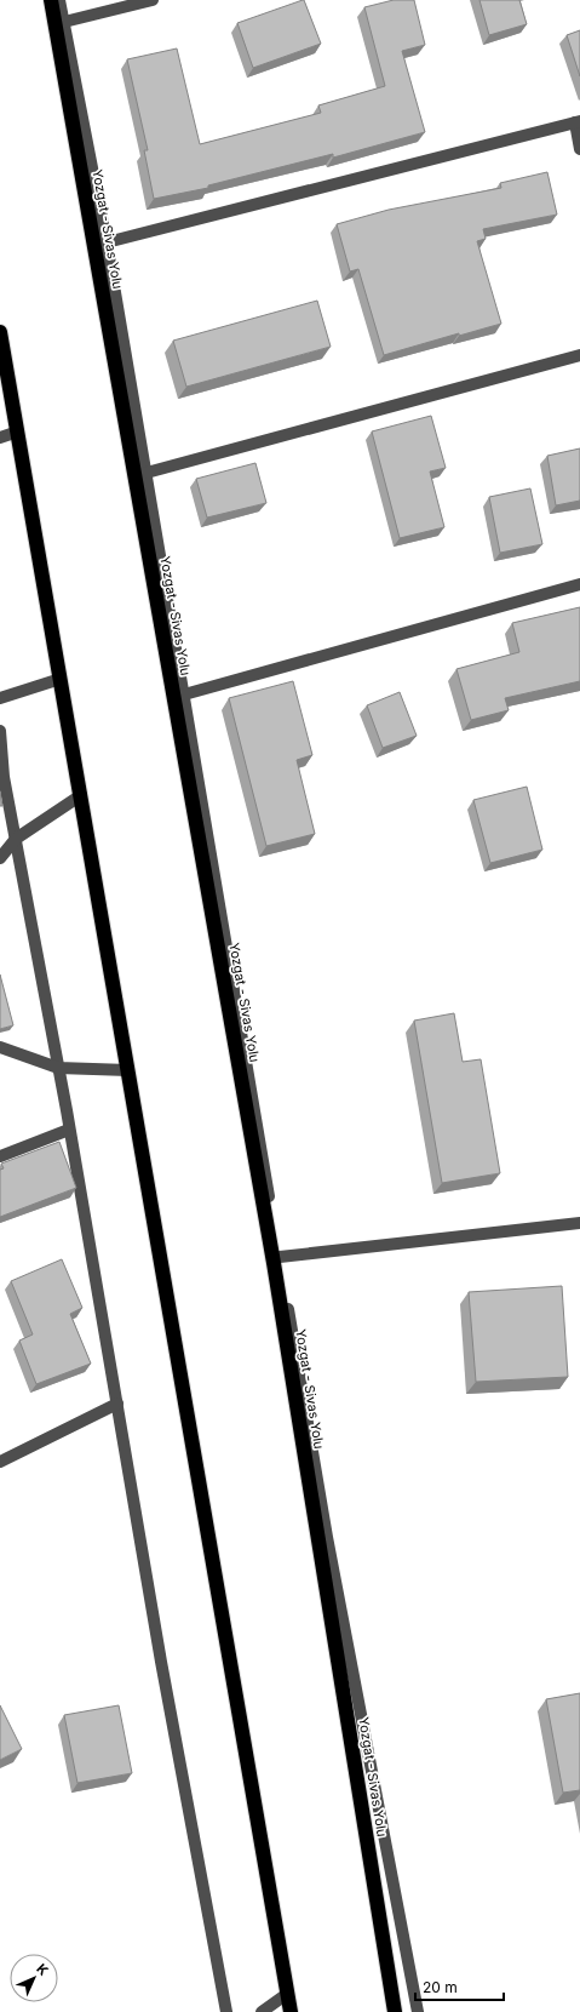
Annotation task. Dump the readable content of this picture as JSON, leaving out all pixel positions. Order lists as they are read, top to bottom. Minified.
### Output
{"streets":{"highway":["Yozgat - Sivas Yolu"]},"scale_bar":"20 m","north":"top right"}
